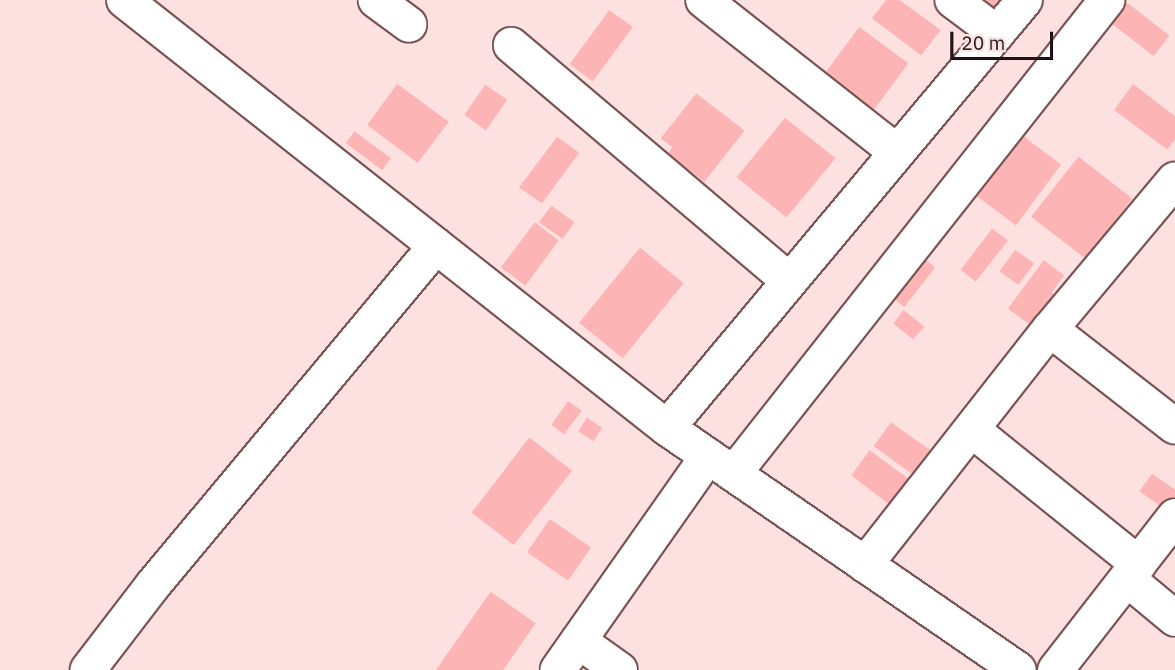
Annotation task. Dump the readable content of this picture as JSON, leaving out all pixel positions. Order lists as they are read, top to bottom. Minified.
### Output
{"scale_bar":"20 m"}
